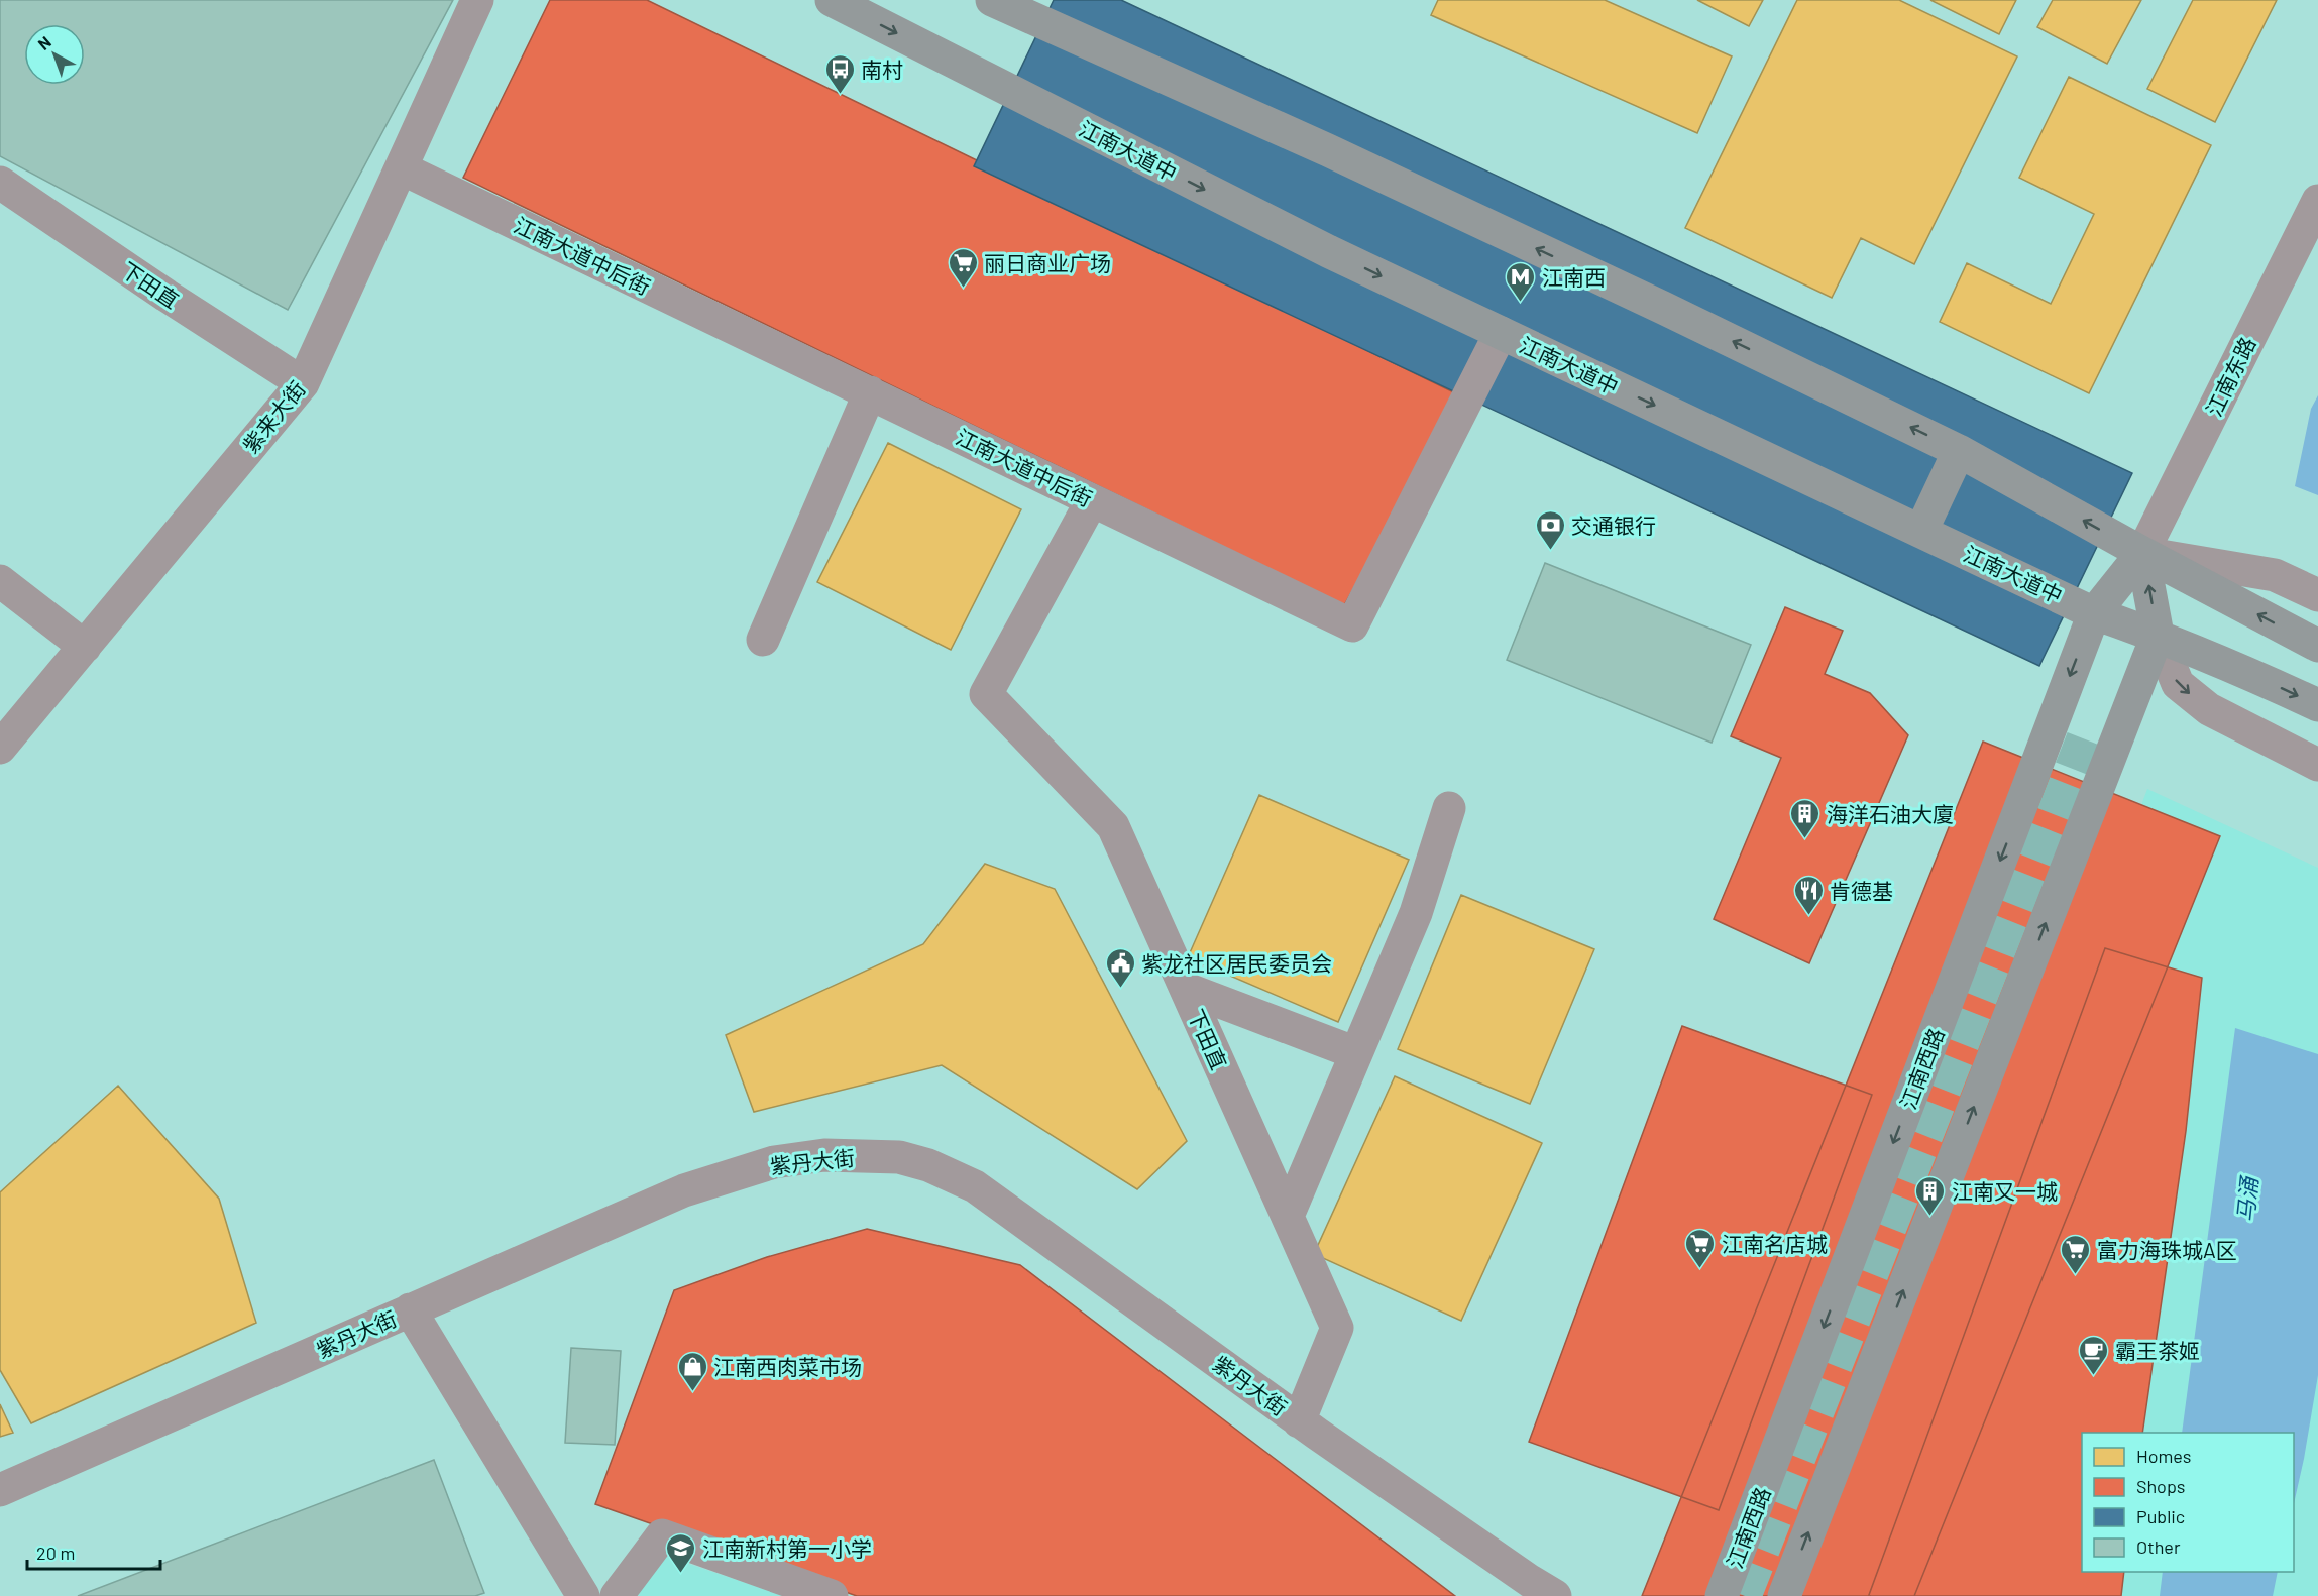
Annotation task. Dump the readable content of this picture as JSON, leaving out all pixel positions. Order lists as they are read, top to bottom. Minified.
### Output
{"streets":{"main road":["江南大道中","江南西路"],"street":["江南大道中后街","下田直","江南东路","紫来大街","紫丹大街"]},"crossings":[["江南大道中","江南大道中后街"],["江南大道中","江南西路"],["江南大道中后街","下田直"],["江南大道中后街","紫来大街"],["下田直","紫来大街"],["下田直","紫丹大街"],["江南东路","江南西路"]],"water":["马涌"],"places":{"bus stop":["南村"],"supermarket":["丽日商业广场","江南名店城","富力海珠城A区"],"metro station":["江南西"],"bank":["交通银行"],"building":["海洋石油大廈","江南又一城"],"restaurant":["肯德基"],"public building":["紫龙社区居民委员会"],"cafe":["霸王茶姬"],"shop":["江南西肉菜市场"],"school or university":["江南新村第一小学"]},"legend":["Homes","Shops","Public","Other"],"scale_bar":"20 m","north":"top left"}
